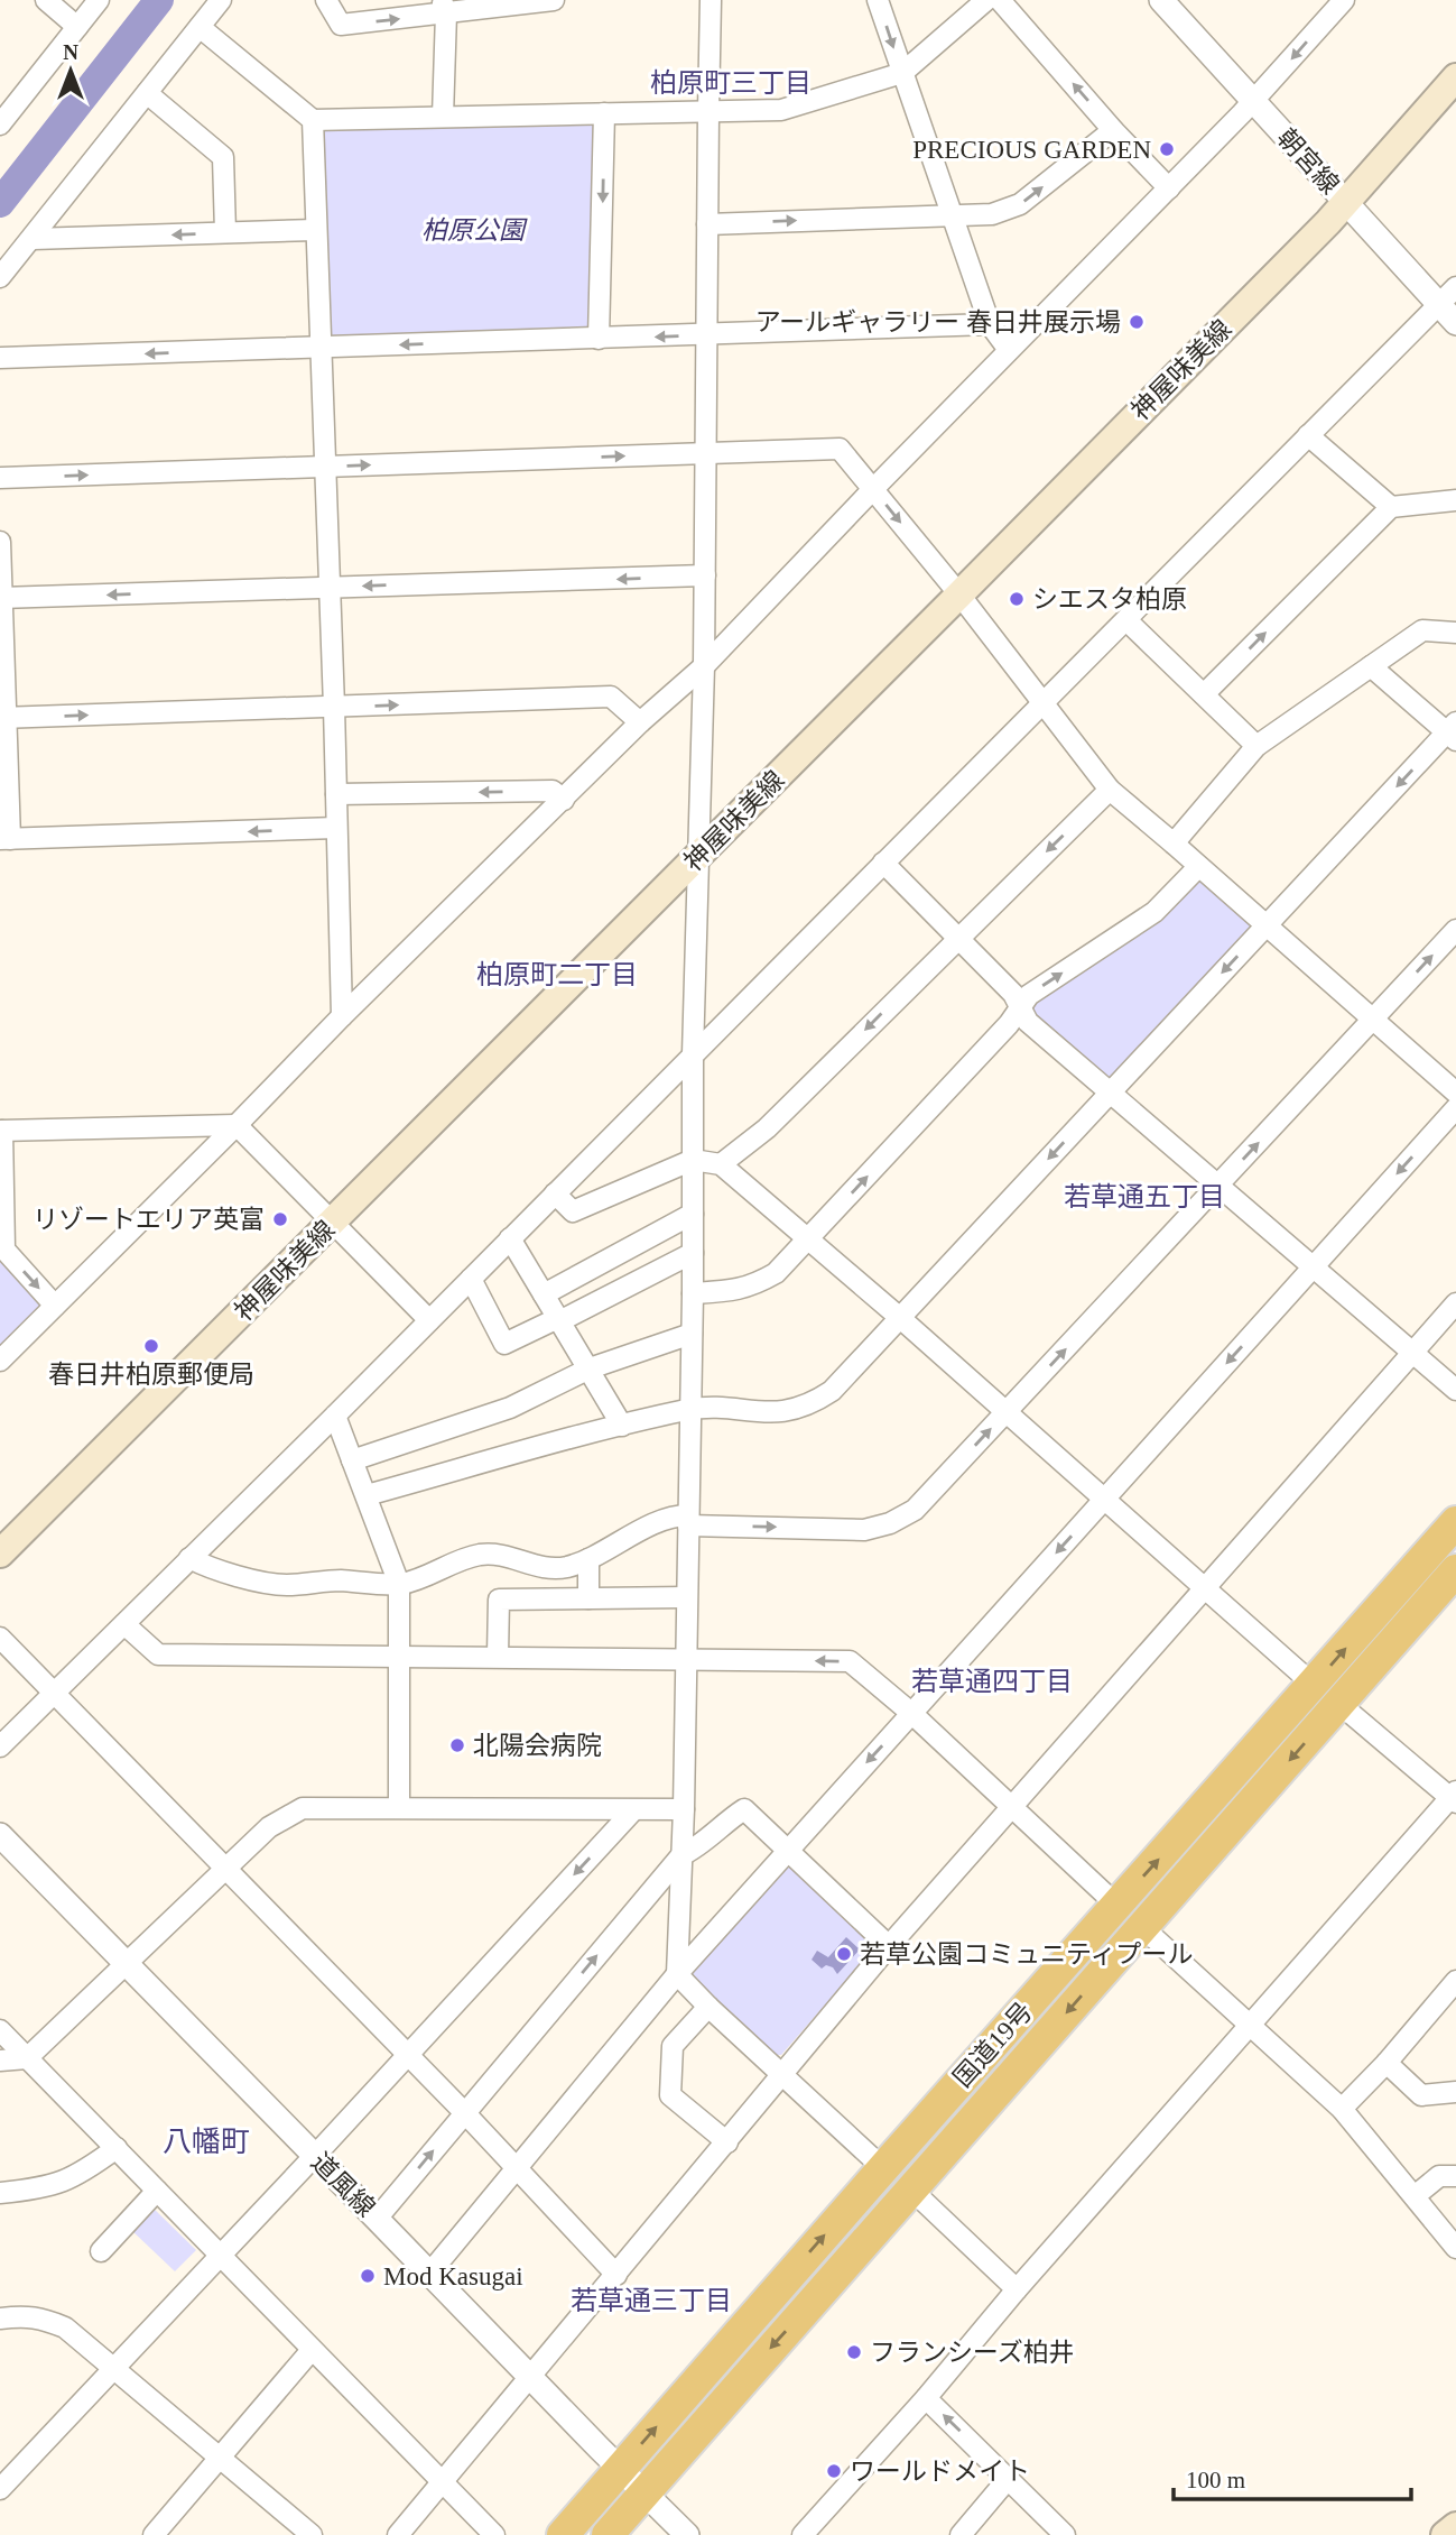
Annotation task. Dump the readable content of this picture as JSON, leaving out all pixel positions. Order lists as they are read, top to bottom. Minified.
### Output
{"streets":{"highway":["国道19号"],"main road":["神屋味美線"],"street":["朝宮線","道風線"]},"crossings":[["朝宮線","神屋味美線"],["国道19号","道風線"]],"districts":["柏原町三丁目","柏原町二丁目","若草通五丁目","若草通四丁目","八幡町","若草通三丁目"],"parks":["柏原公園"],"places":["PRECIOUS GARDEN","アールギャラリー 春日井展示場","シエスタ柏原","リゾートエリア英富","春日井柏原郵便局","北陽会病院","若草公園コミュニティプール","Mod Kasugai","フランシーズ柏井","ワールドメイト"],"scale_bar":"100 m","north":"top"}
